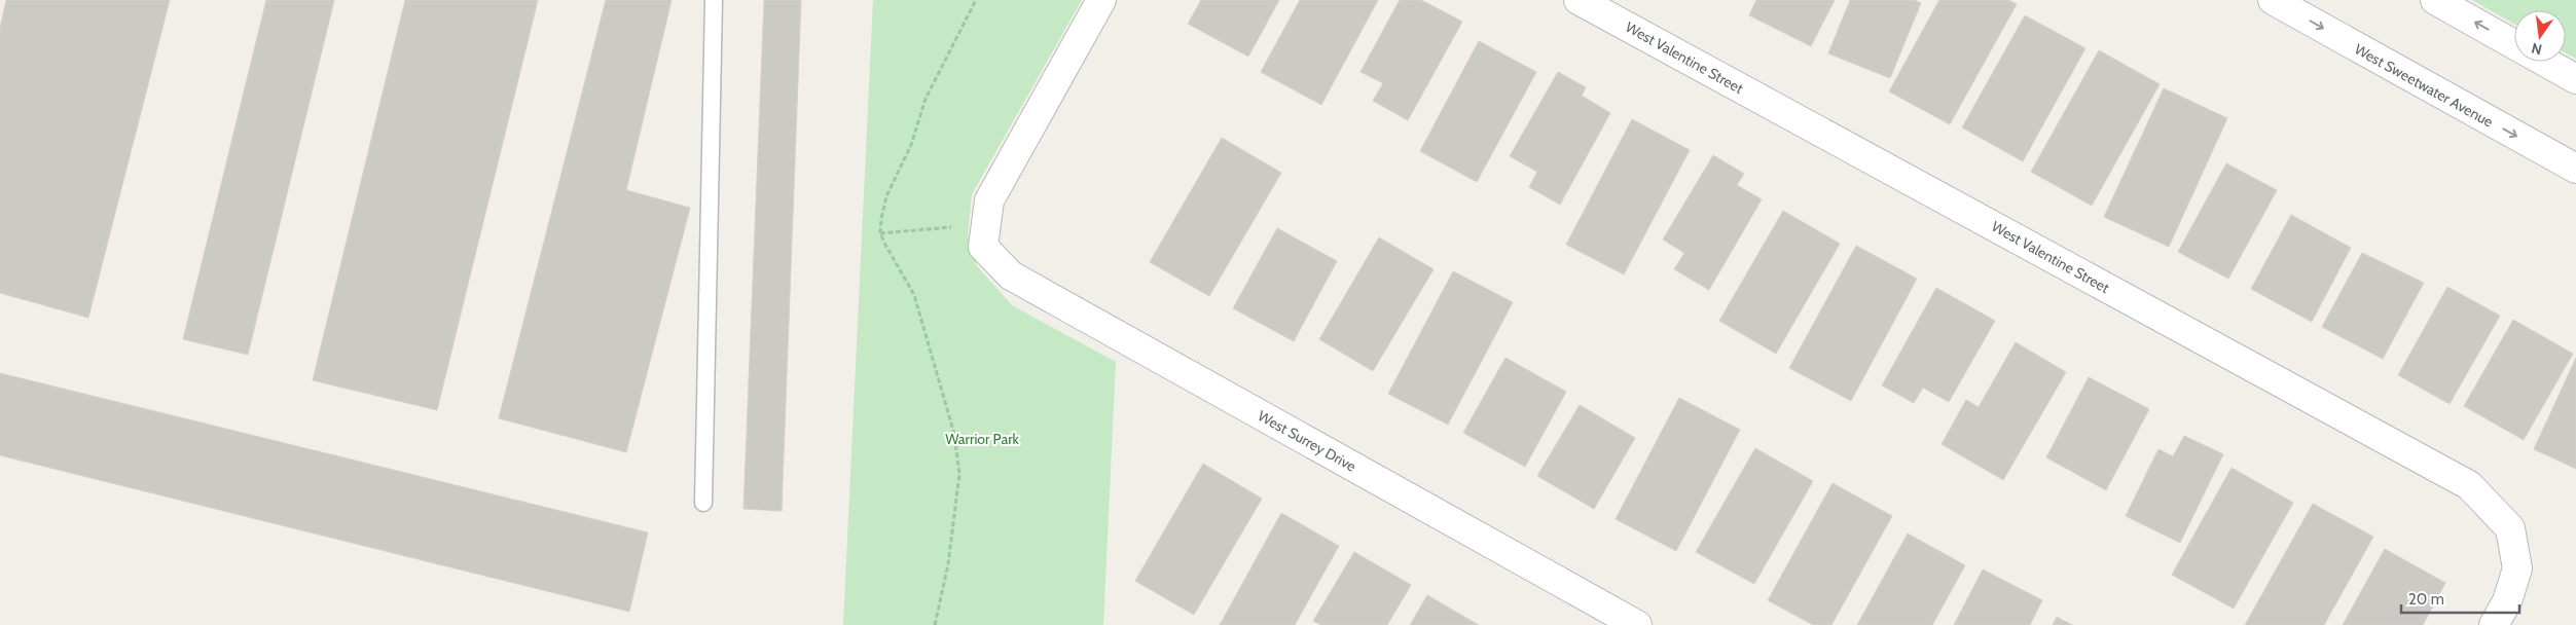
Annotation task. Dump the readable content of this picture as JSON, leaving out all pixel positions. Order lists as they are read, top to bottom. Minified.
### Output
{"streets":{"street":["West Valentine Street","West Sweetwater Avenue","West Surrey Drive"]},"parks":["Warrior Park"],"scale_bar":"20 m","north":"bottom"}
